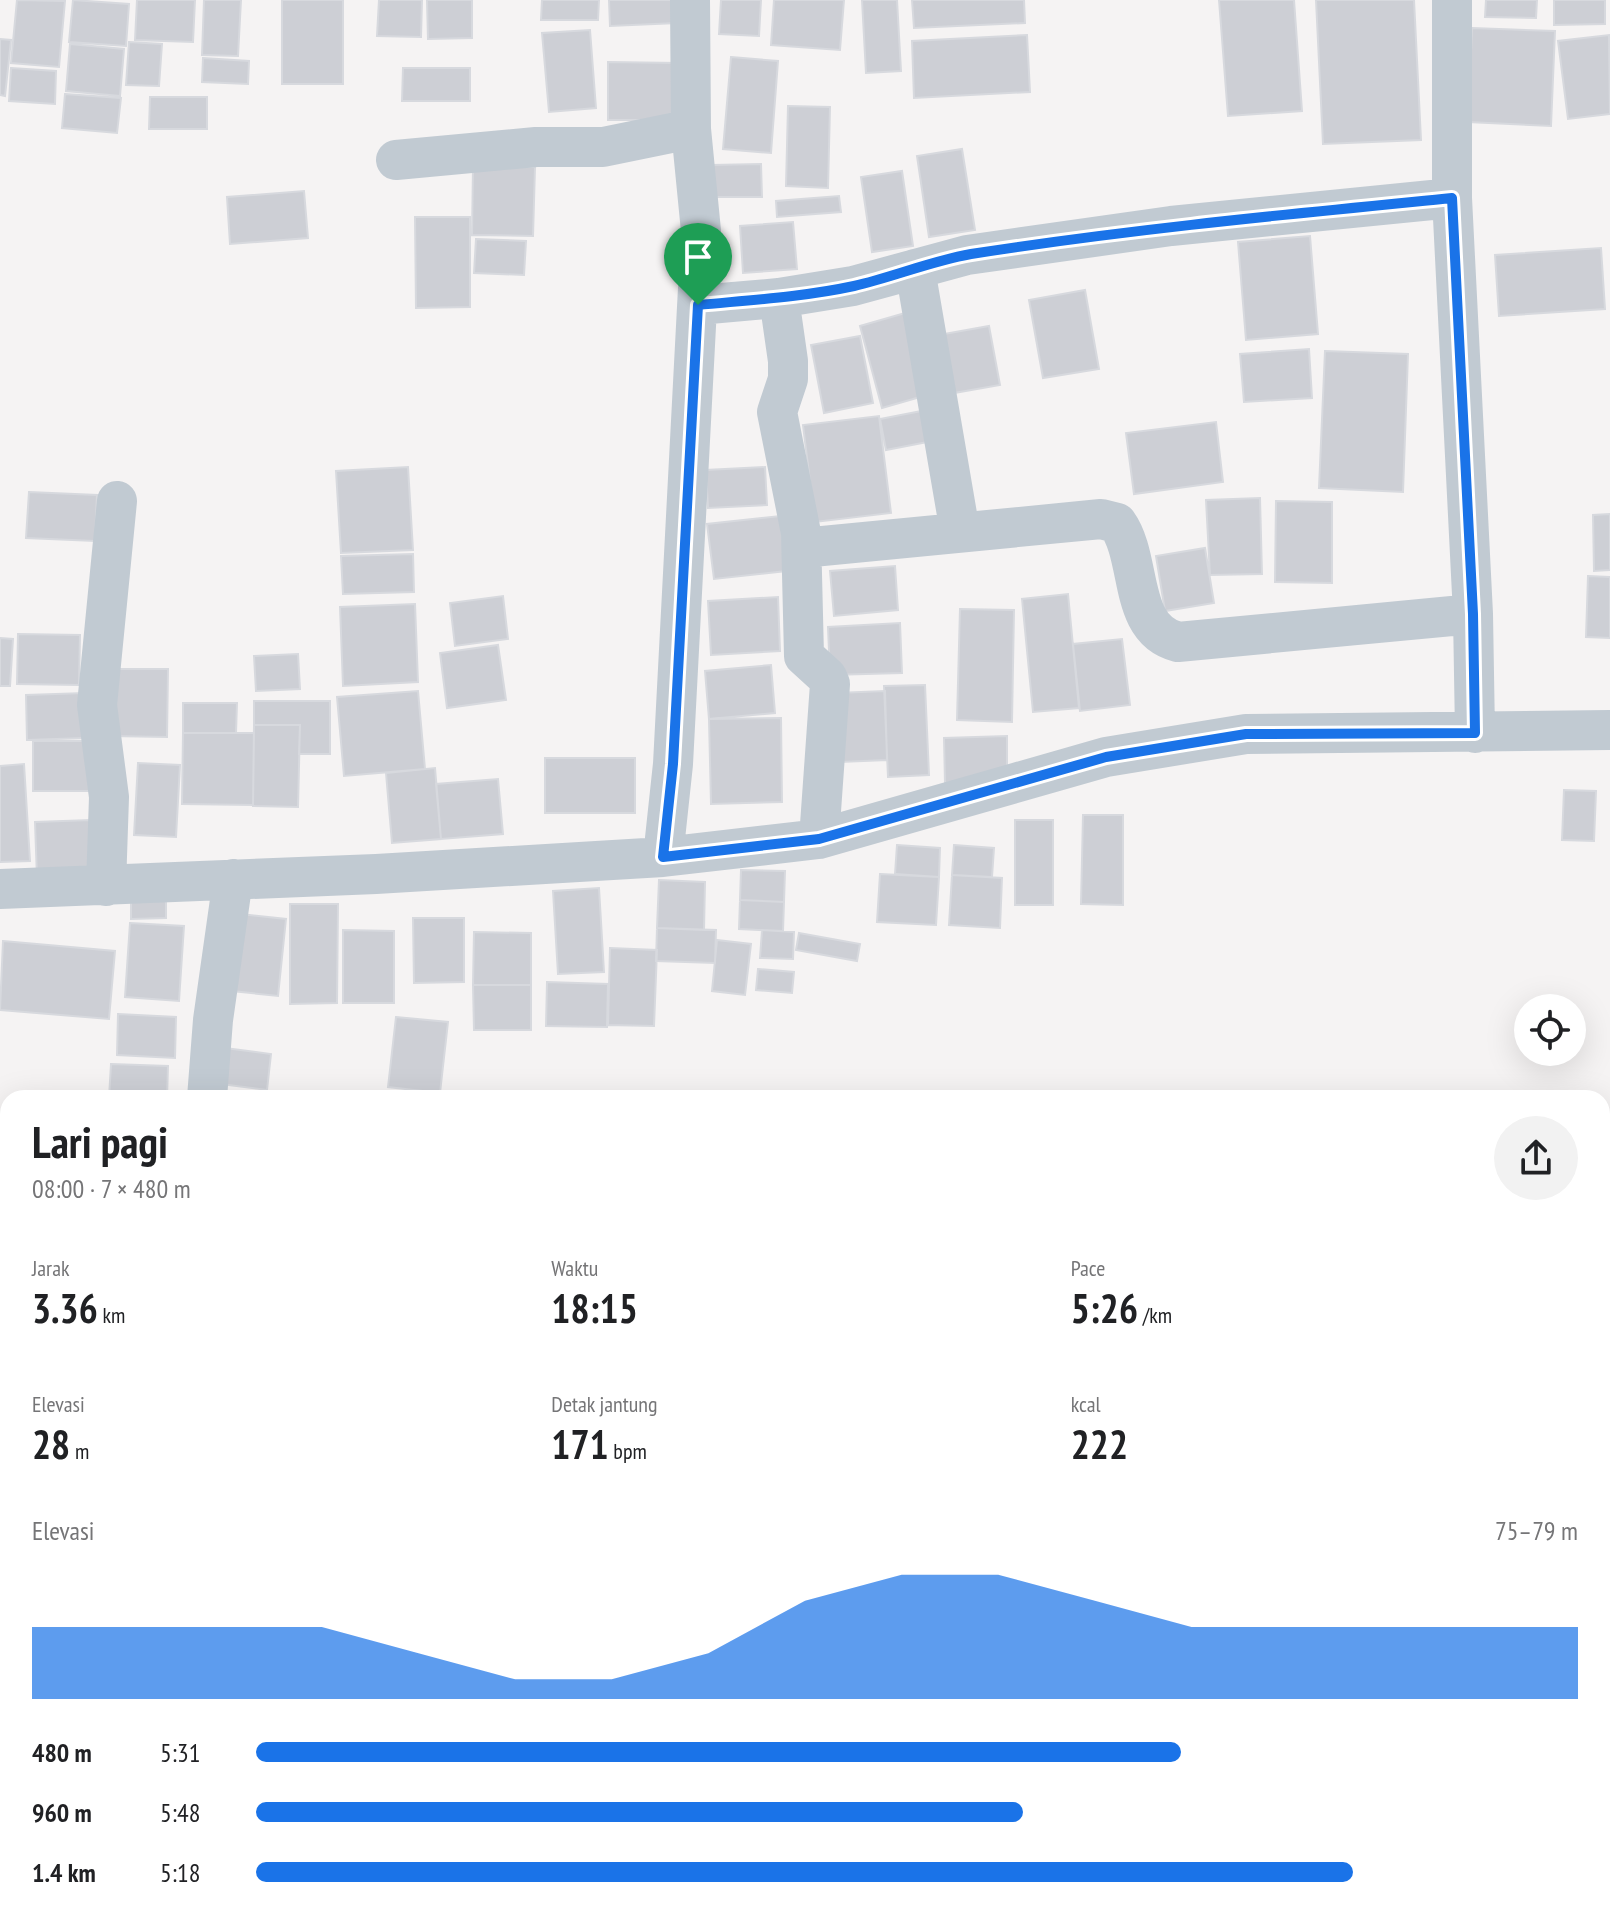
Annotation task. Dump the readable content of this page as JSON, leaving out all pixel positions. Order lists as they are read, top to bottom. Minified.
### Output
{"page":{"heading":["Lari pagi","08:00 · 7 × 480 m"],"stats":[["Jarak","3.36 km"],["Waktu","18:15"],["Pace","5:26 /km"],["Elevasi","28 m"],["Detak jantung","171 bpm"],["kcal","222"]],"chart":["Elevasi","75–79 m"],"list":[{"name":"480 m","note":"5:31"},{"name":"960 m","note":"5:48"},{"name":"1.4 km","note":"5:18"}]}}
